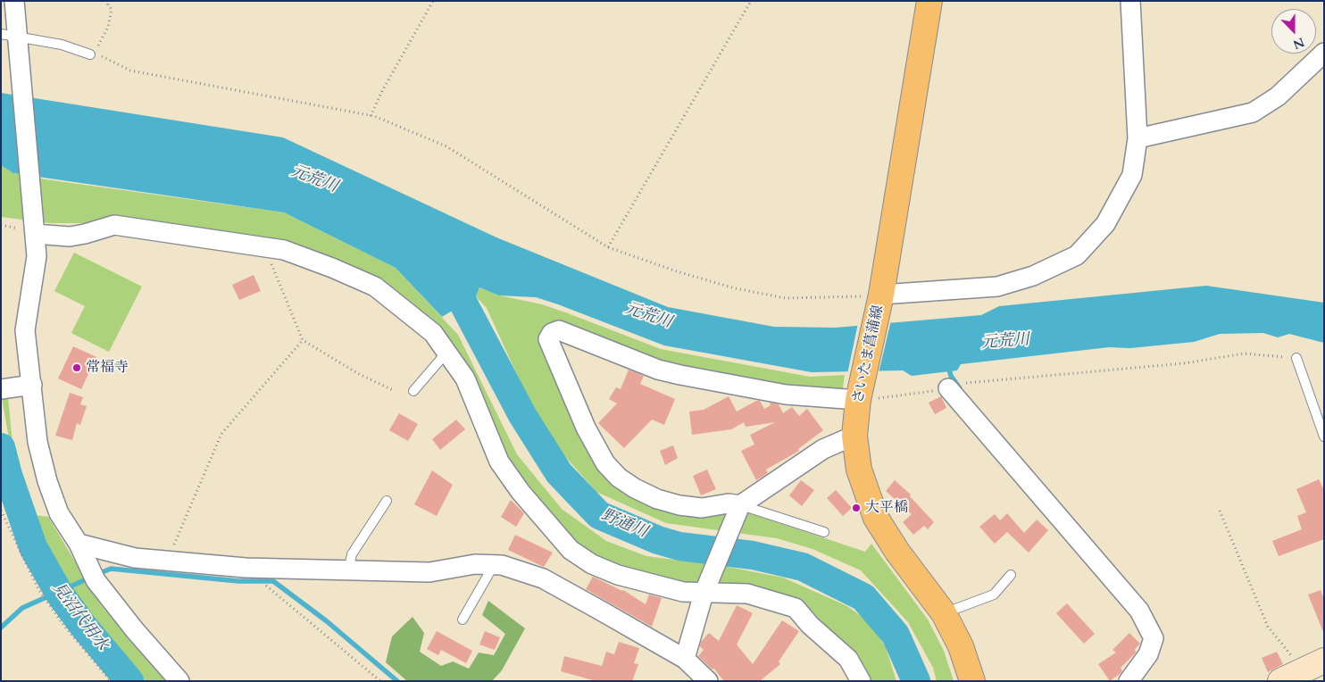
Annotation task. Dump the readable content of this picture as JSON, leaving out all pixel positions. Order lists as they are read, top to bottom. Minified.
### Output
{"streets":{"main road":["さいたま菖蒲線"]},"water":["元荒川","野通川","見沼代用水"],"places":["常福寺","大平橋"],"north":"bottom"}
